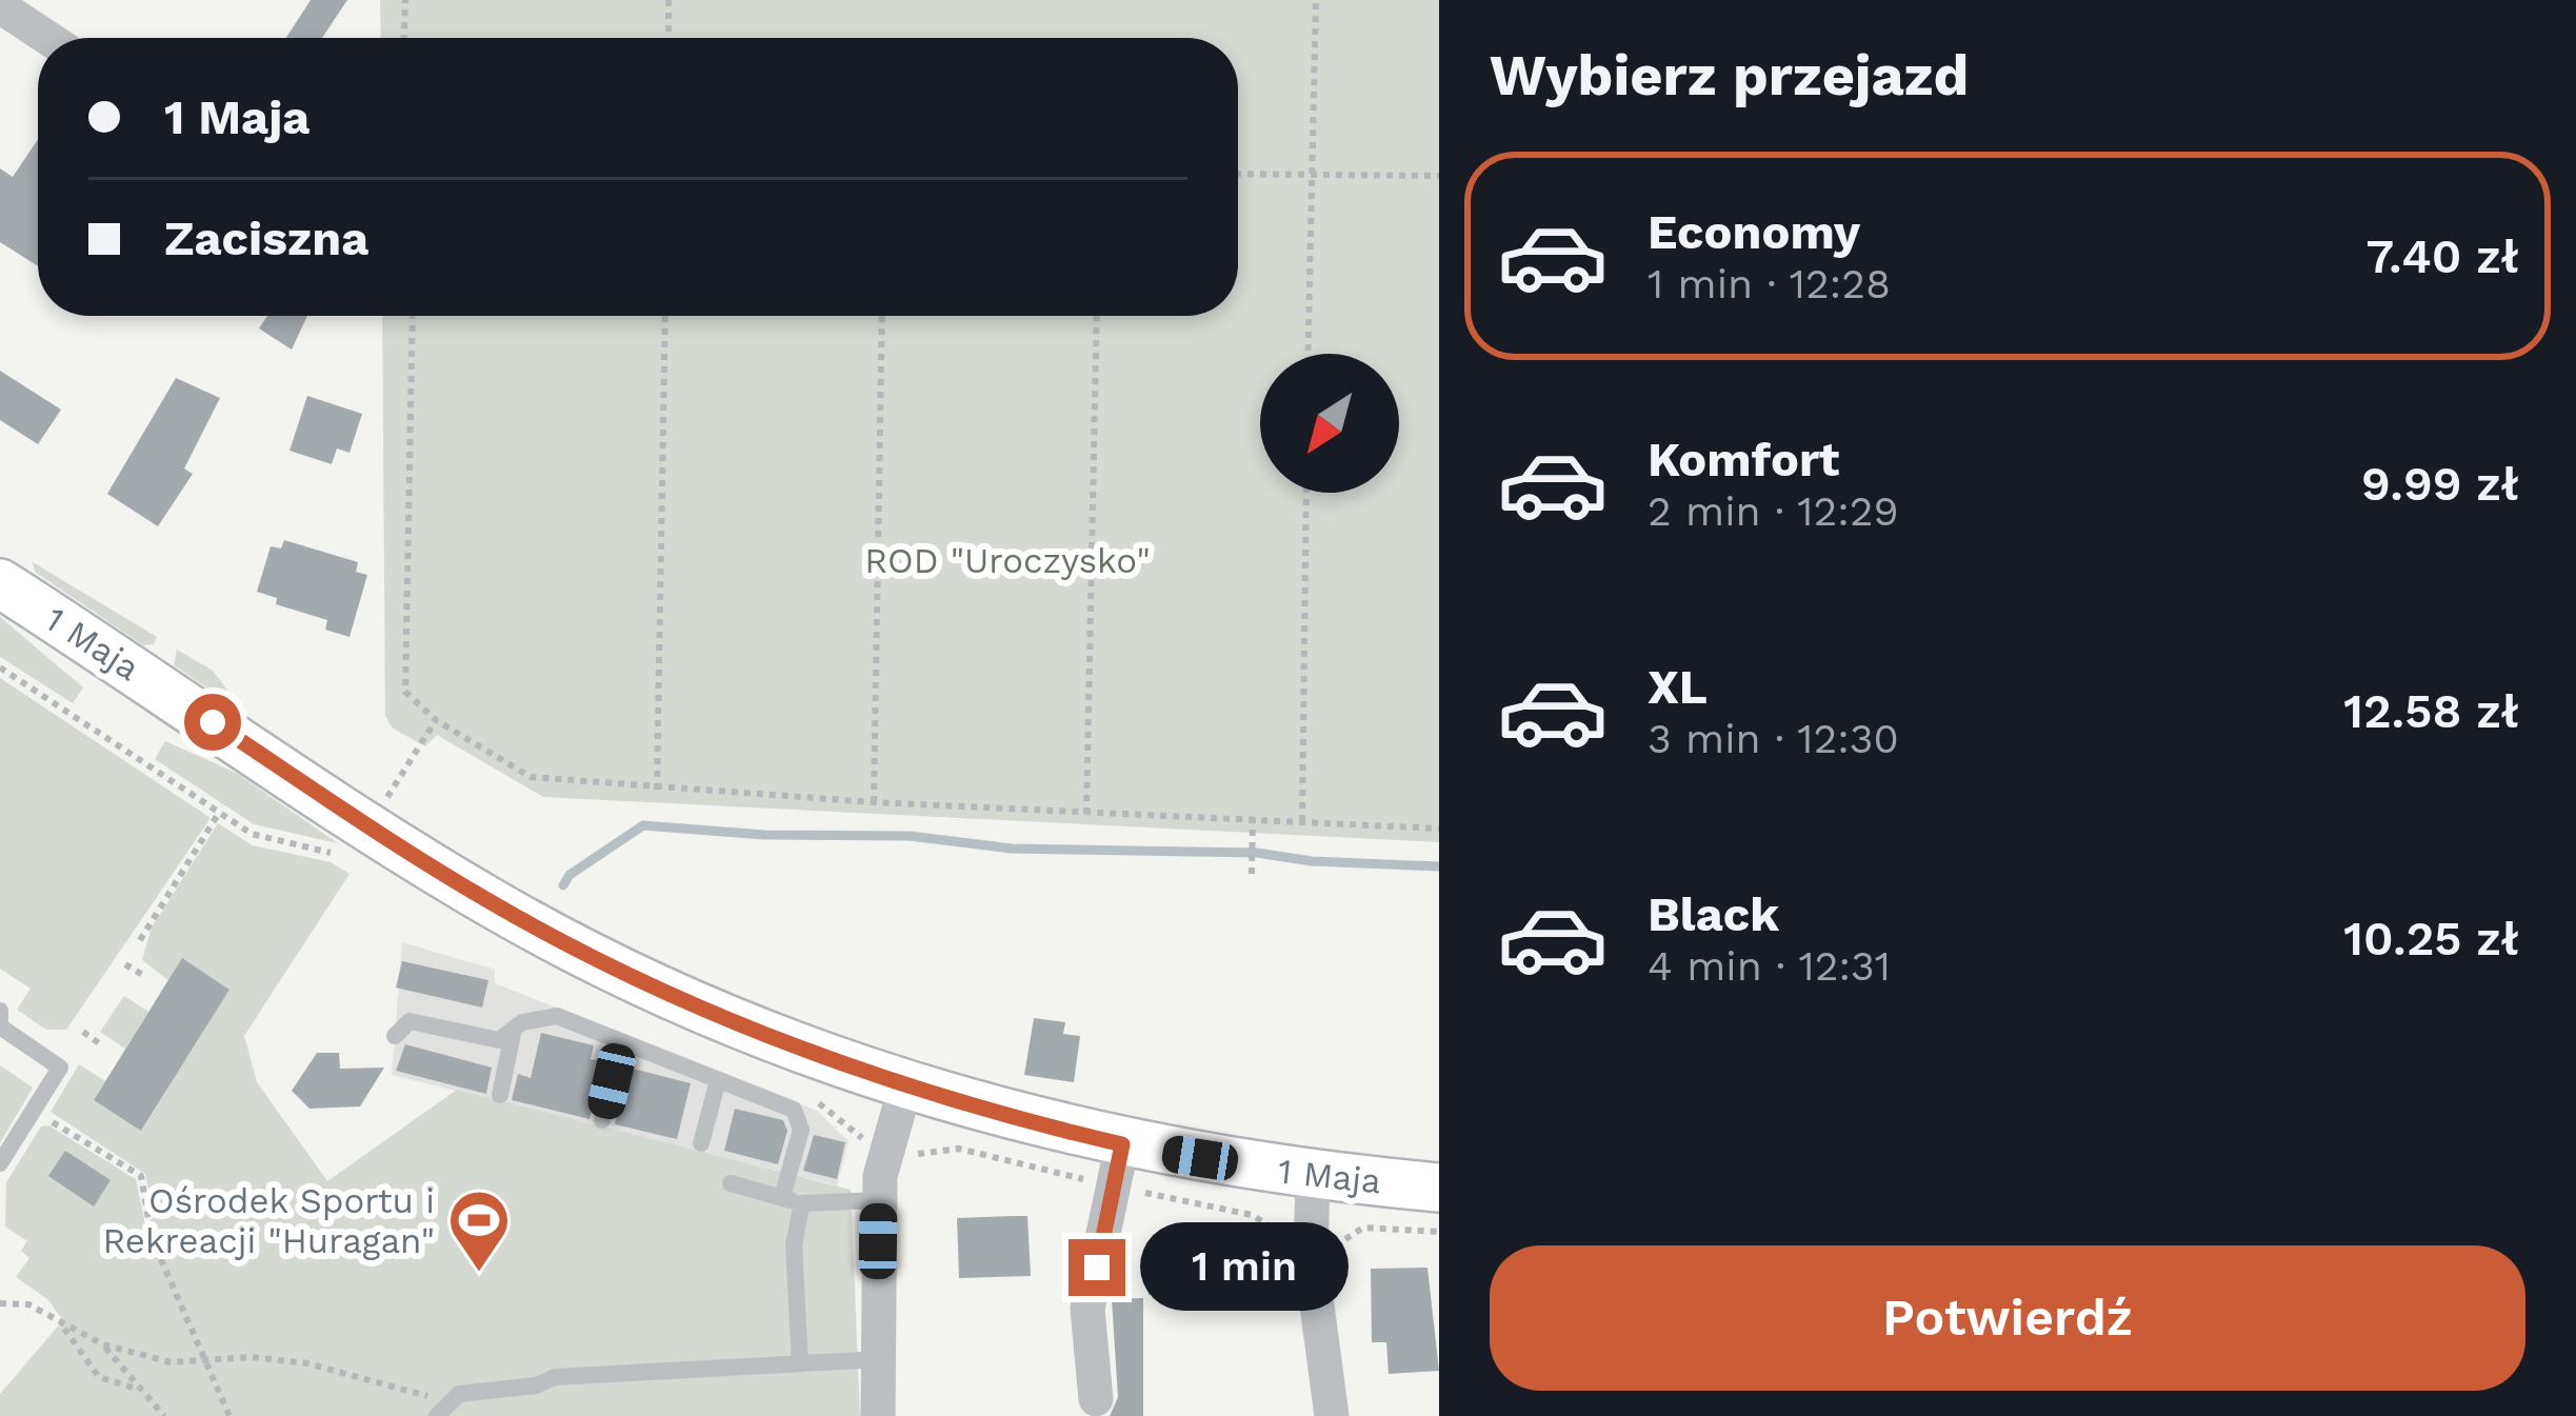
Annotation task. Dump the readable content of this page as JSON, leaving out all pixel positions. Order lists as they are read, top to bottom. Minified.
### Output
{"streets":{"main road":["1 Maja"]},"parks":["ROD \"Uroczysko\""],"places":{"sports":["Ośrodek Sportu i Rekreacji \"Huragan\""]},"north":"bottom left","page":{"heading":"Wybierz przejazd","banner":["1 Maja","Zaciszna"],"list":[{"name":"Economy","note":"1 min · 12:28","value":"7.40 zł"},{"name":"Komfort","note":"2 min · 12:29","value":"9.99 zł"},{"name":"XL","note":"3 min · 12:30","value":"12.58 zł"},{"name":"Black","note":"4 min · 12:31","value":"10.25 zł"}],"buttons":"Potwierdź","bubble":"1 min"}}
